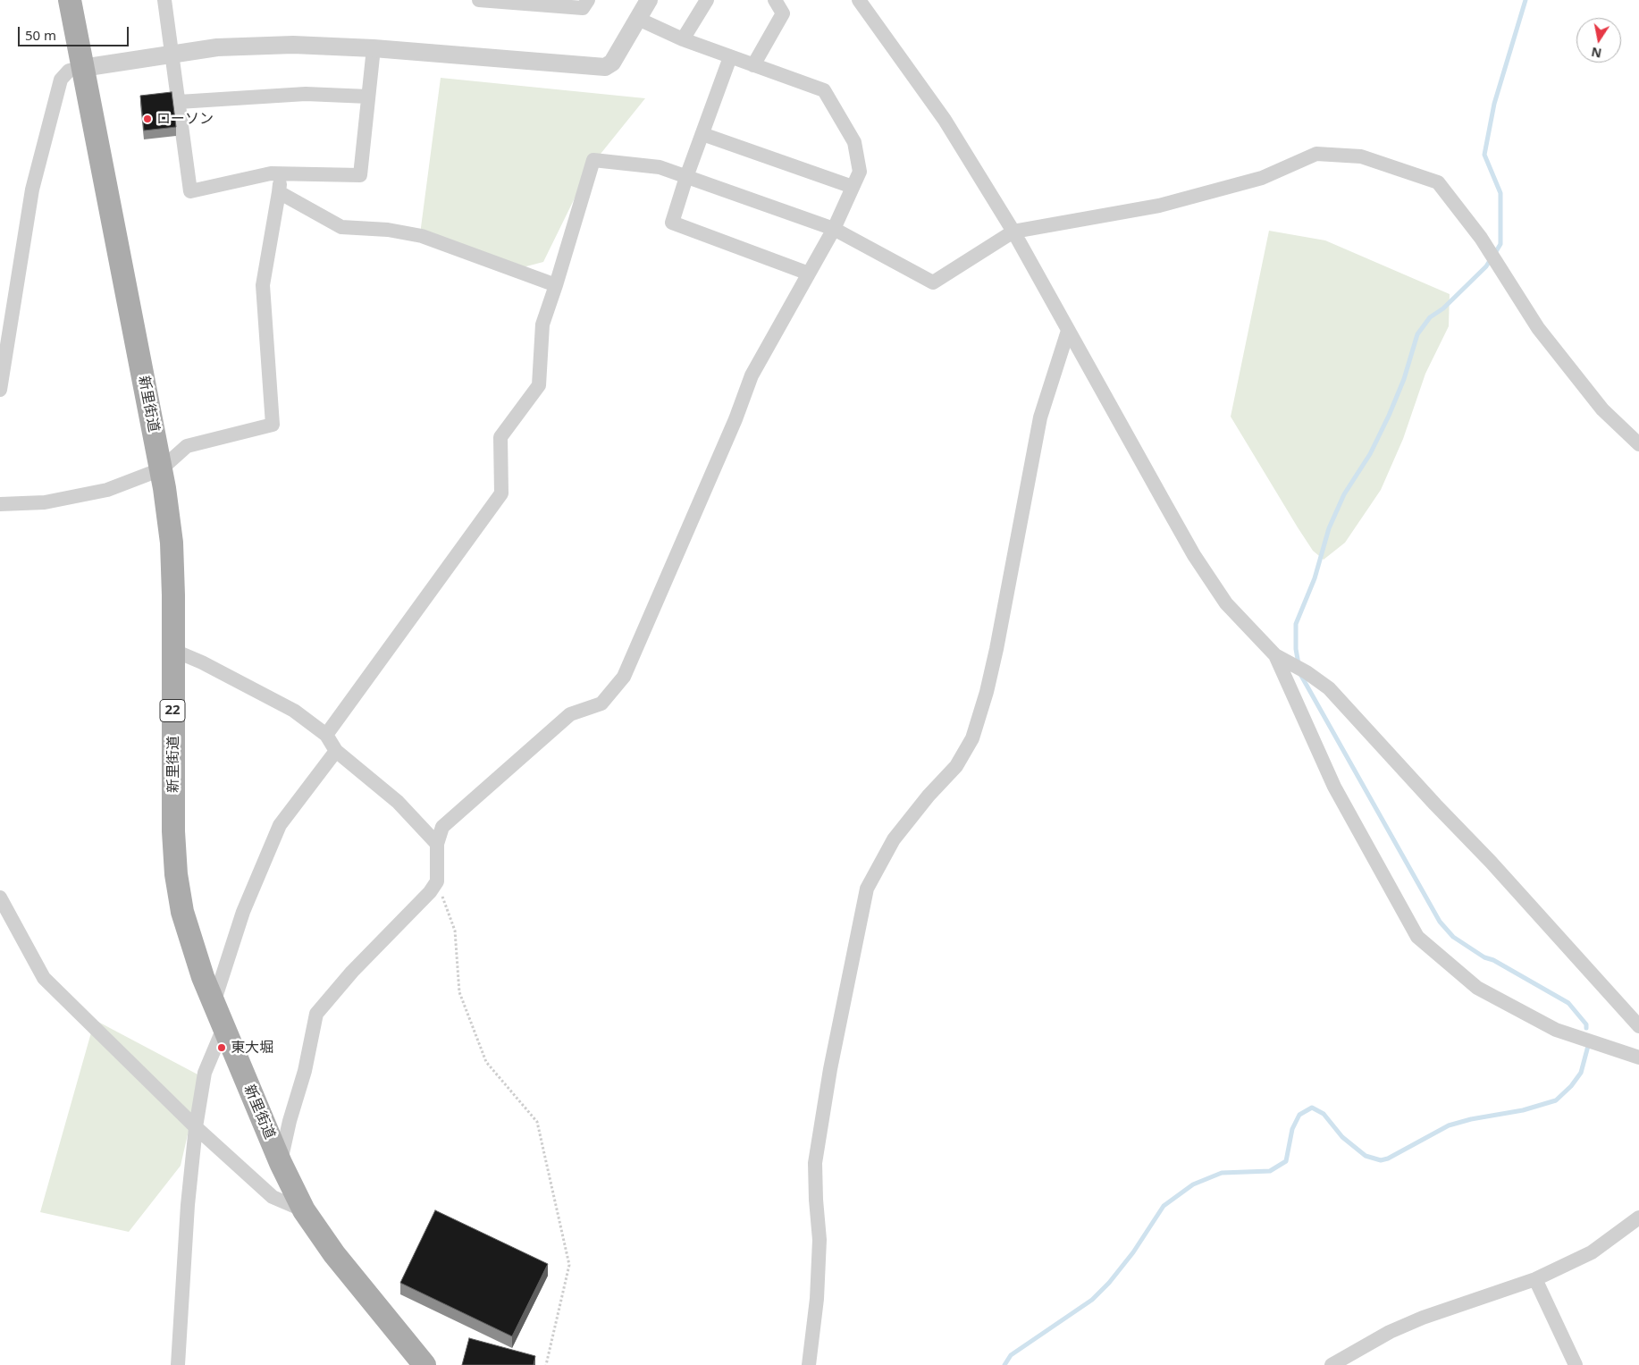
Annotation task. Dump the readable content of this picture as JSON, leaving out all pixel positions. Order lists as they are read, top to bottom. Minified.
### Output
{"streets":{"main road":["新里街道","22"]},"places":["ローソン","東大堀"],"scale_bar":"50 m","north":"bottom"}
